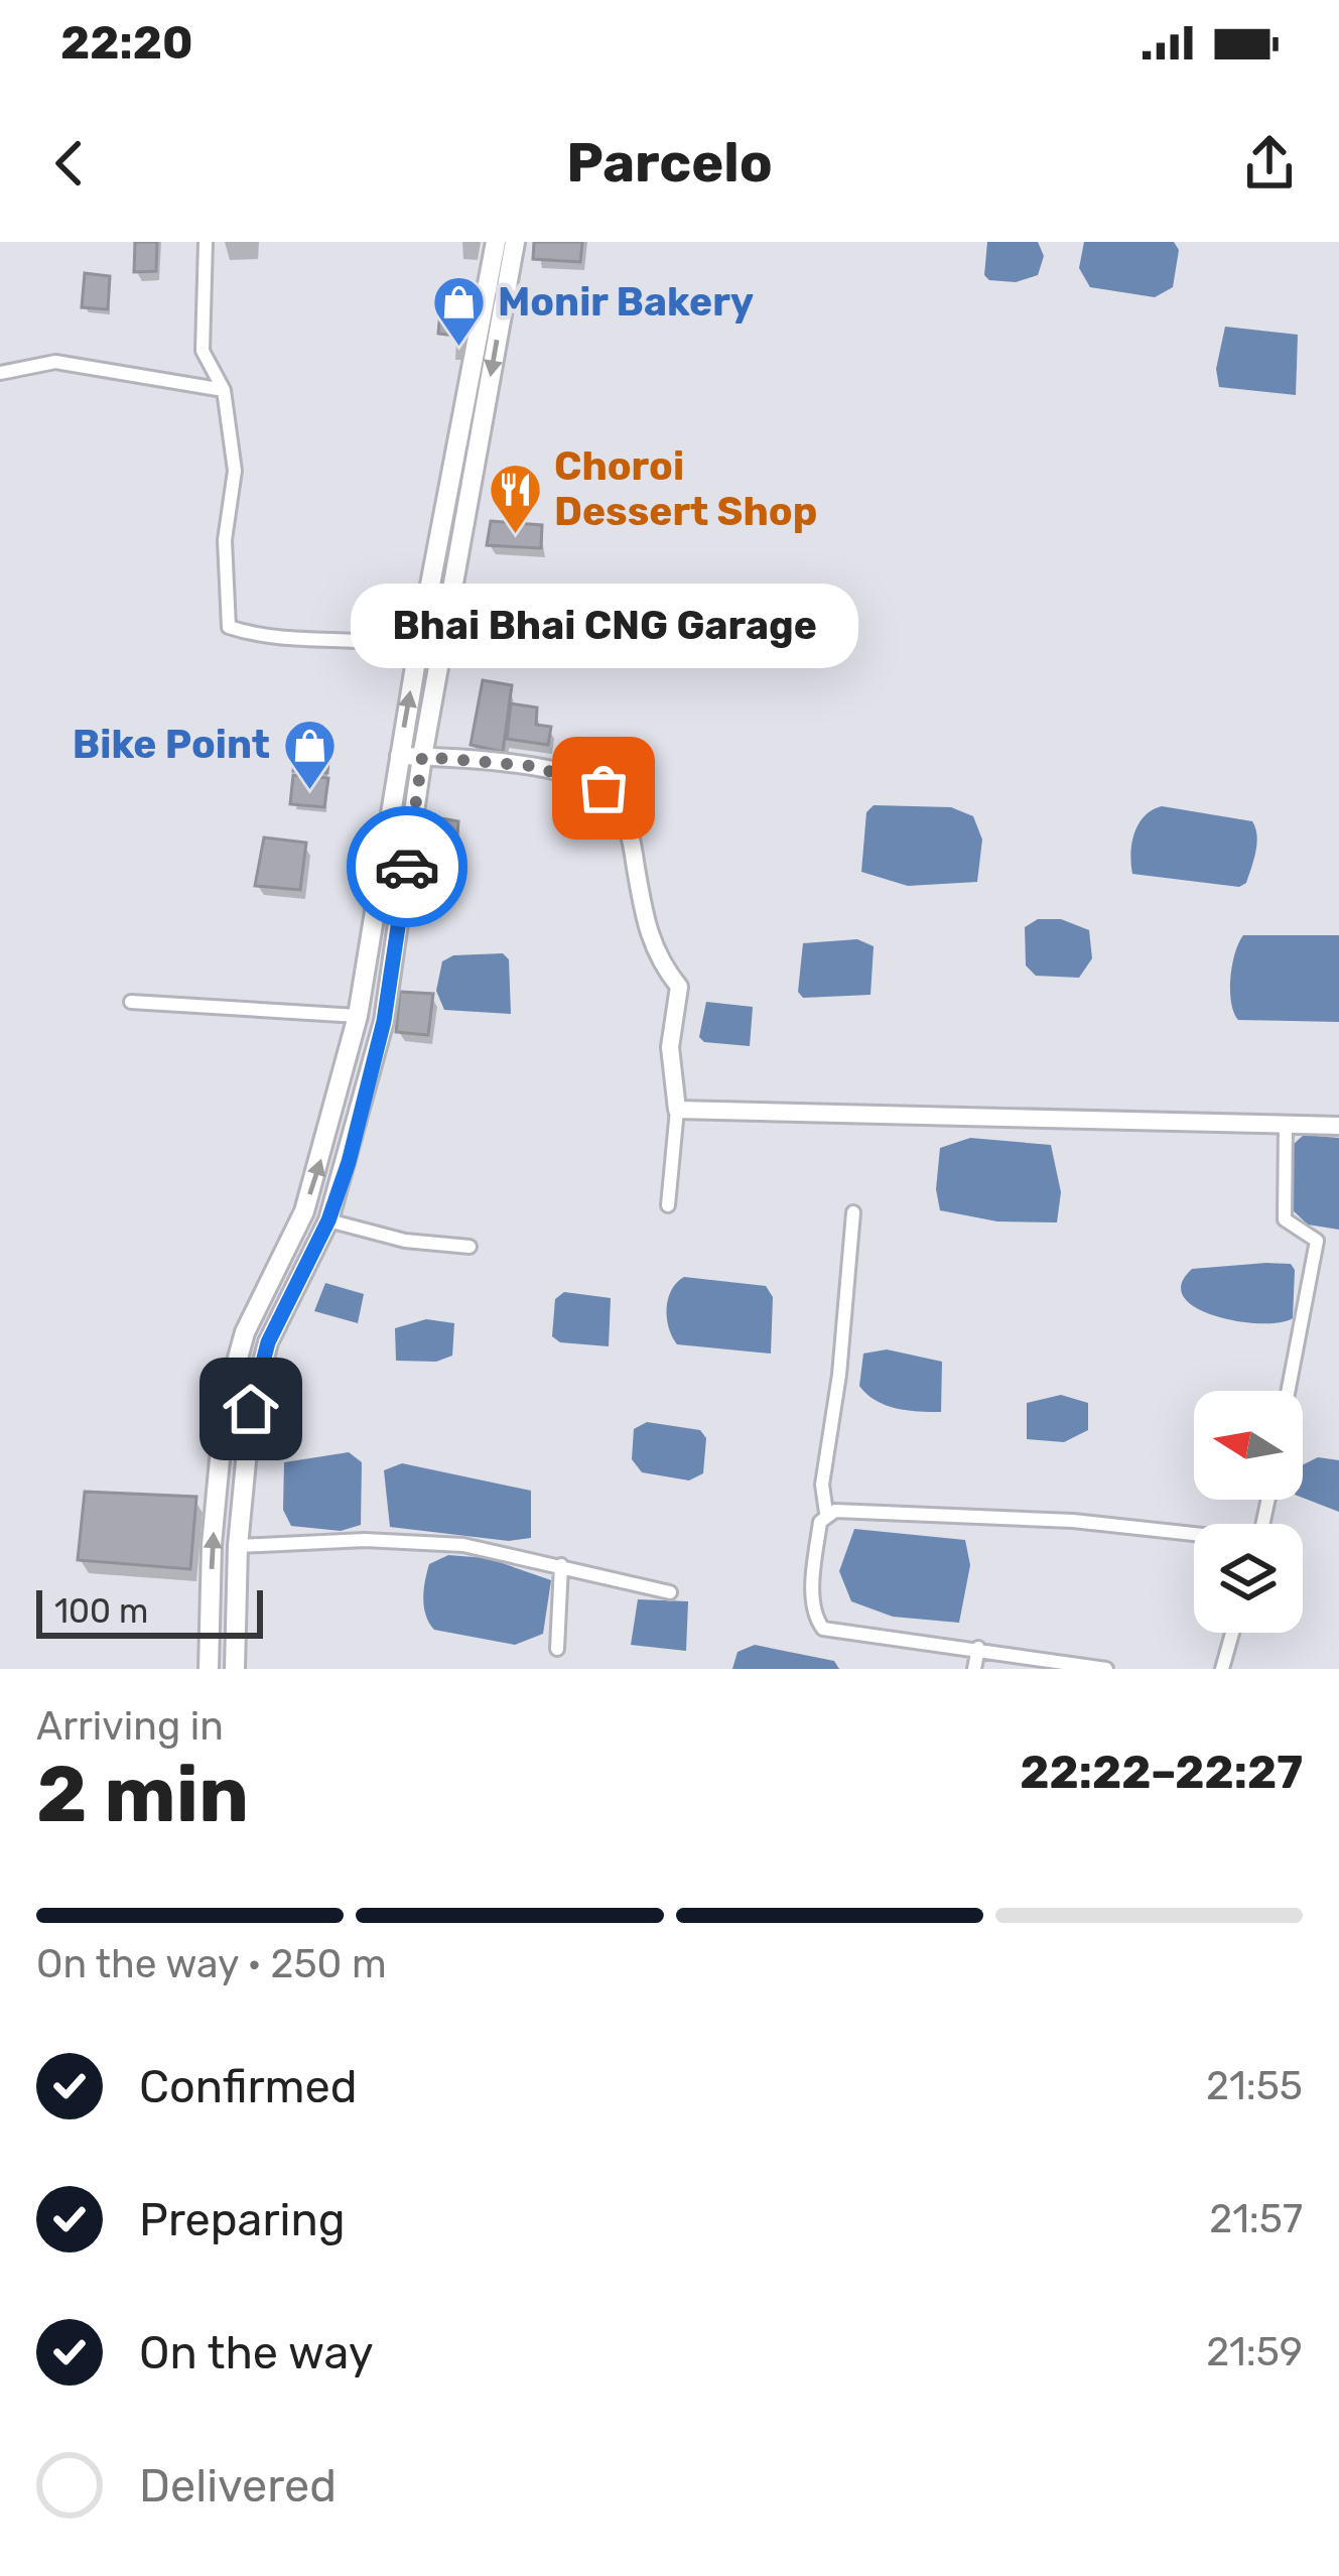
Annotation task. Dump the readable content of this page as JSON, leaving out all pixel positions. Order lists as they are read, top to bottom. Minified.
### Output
{"places":{"shop":["Monir Bakery","Bike Point"],"restaurant":["Choroi Dessert Shop"],"other":["Bhai Bhai CNG Garage"]},"scale_bar":"100 m","north":"left","page":{"status":"22:20","header":"Parcelo","bubble":"Bhai Bhai CNG Garage","scale":"100 m","heading":["2 min","Arriving in","22:22–22:27"],"bar":"On the way · 250 m","list":[["Confirmed","21:55"],["Preparing","21:57"],["On the way","21:59"],"Delivered"]}}
